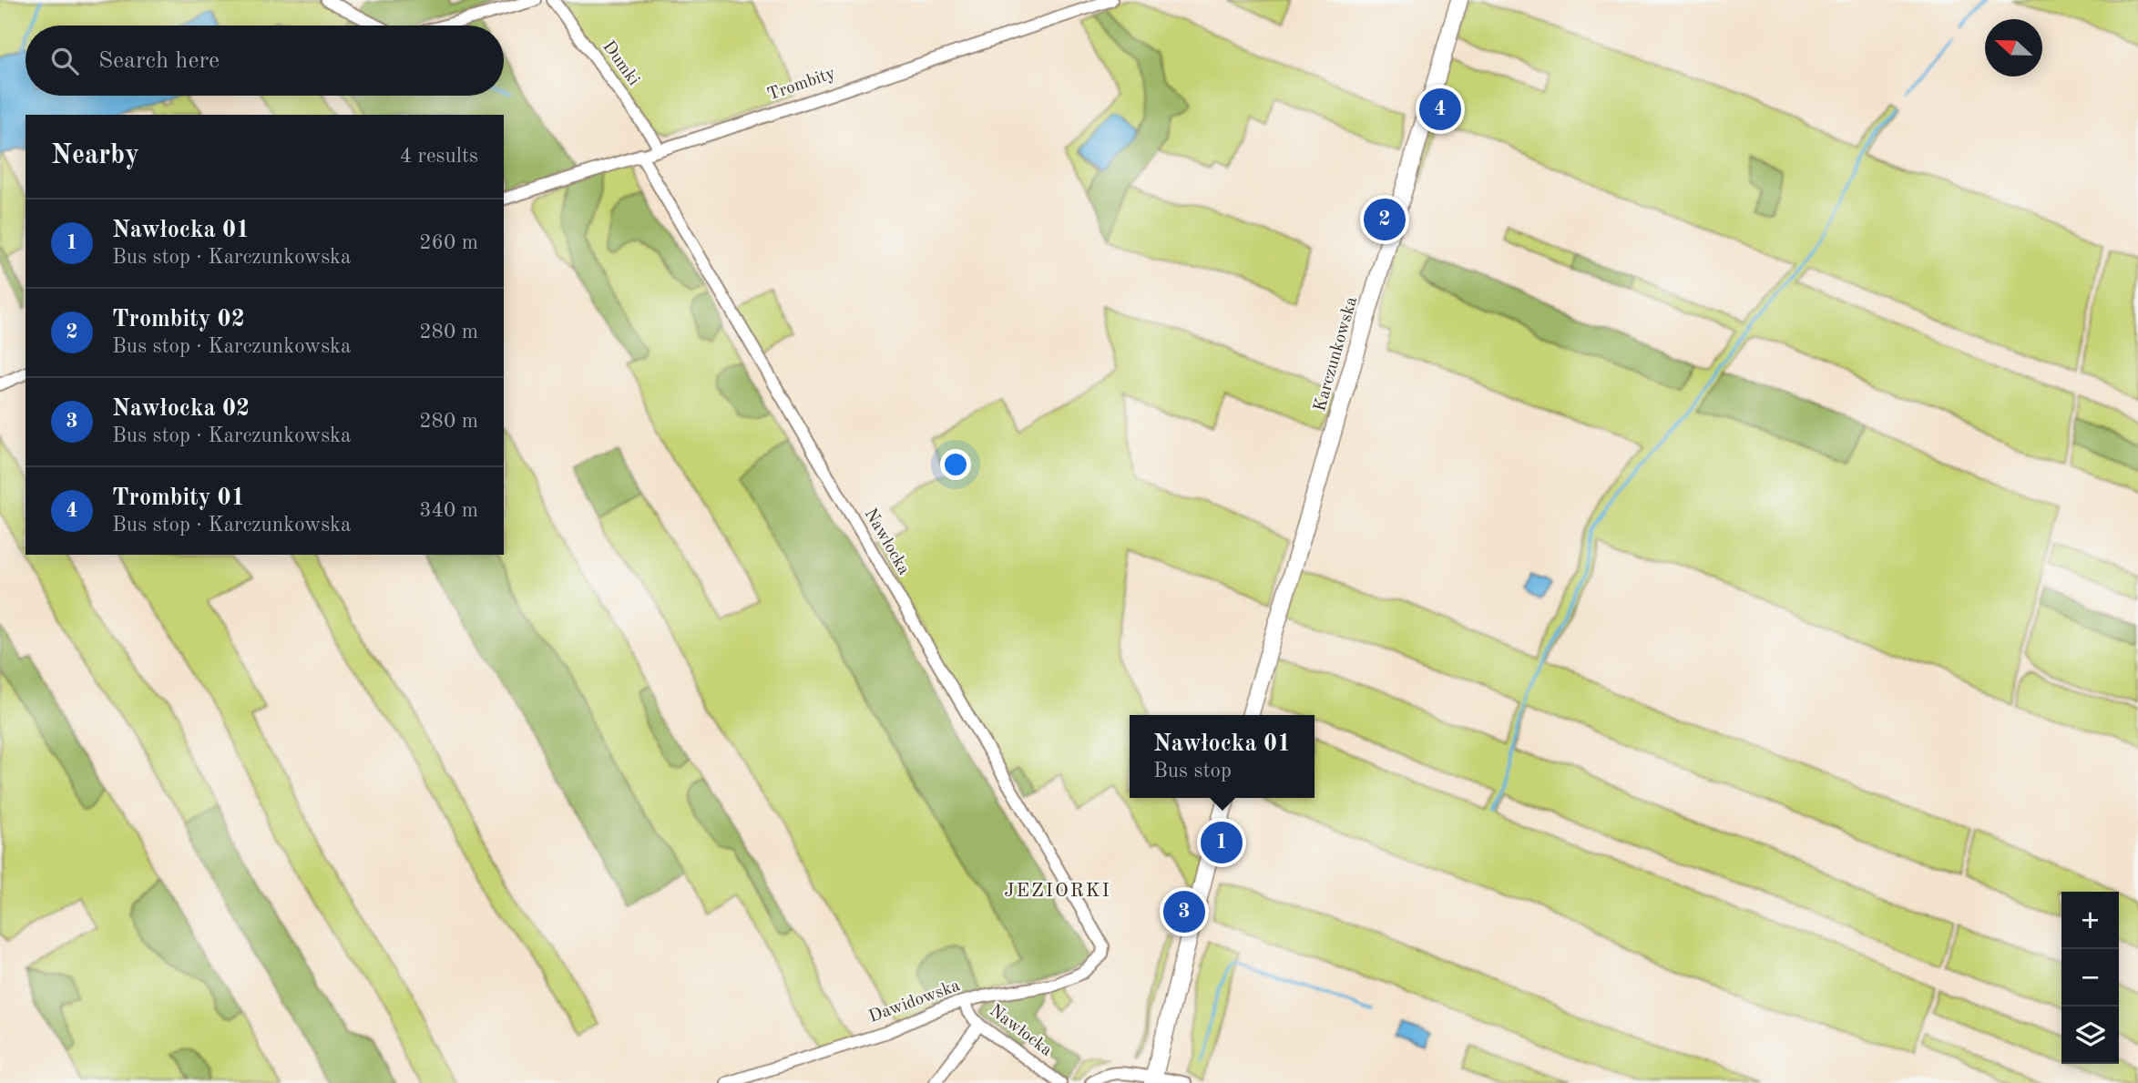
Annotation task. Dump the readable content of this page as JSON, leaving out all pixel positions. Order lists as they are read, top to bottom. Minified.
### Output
{"streets":{"street":["Dumki","Trombity","Karczunkowska","Nawłocka","Dawidowska"]},"crossings":[["Dumki","Trombity"],["Trombity","Nawłocka"],["Nawłocka","Dawidowska"]],"districts":["JEZIORKI"],"north":"left","page":{"search":"Search here","pins":["4","2","1","3"],"heading":["Nearby","4 results"],"list":[{"mark":"1","name":"Nawłocka 01","note":"Bus stop · Karczunkowska","value":"260 m"},{"mark":"2","name":"Trombity 02","note":"Bus stop · Karczunkowska","value":"280 m"},{"mark":"3","name":"Nawłocka 02","note":"Bus stop · Karczunkowska","value":"280 m"},{"mark":"4","name":"Trombity 01","note":"Bus stop · Karczunkowska","value":"340 m"}],"popup":["Nawłocka 01","Bus stop"],"map_buttons":["+","−"]}}
